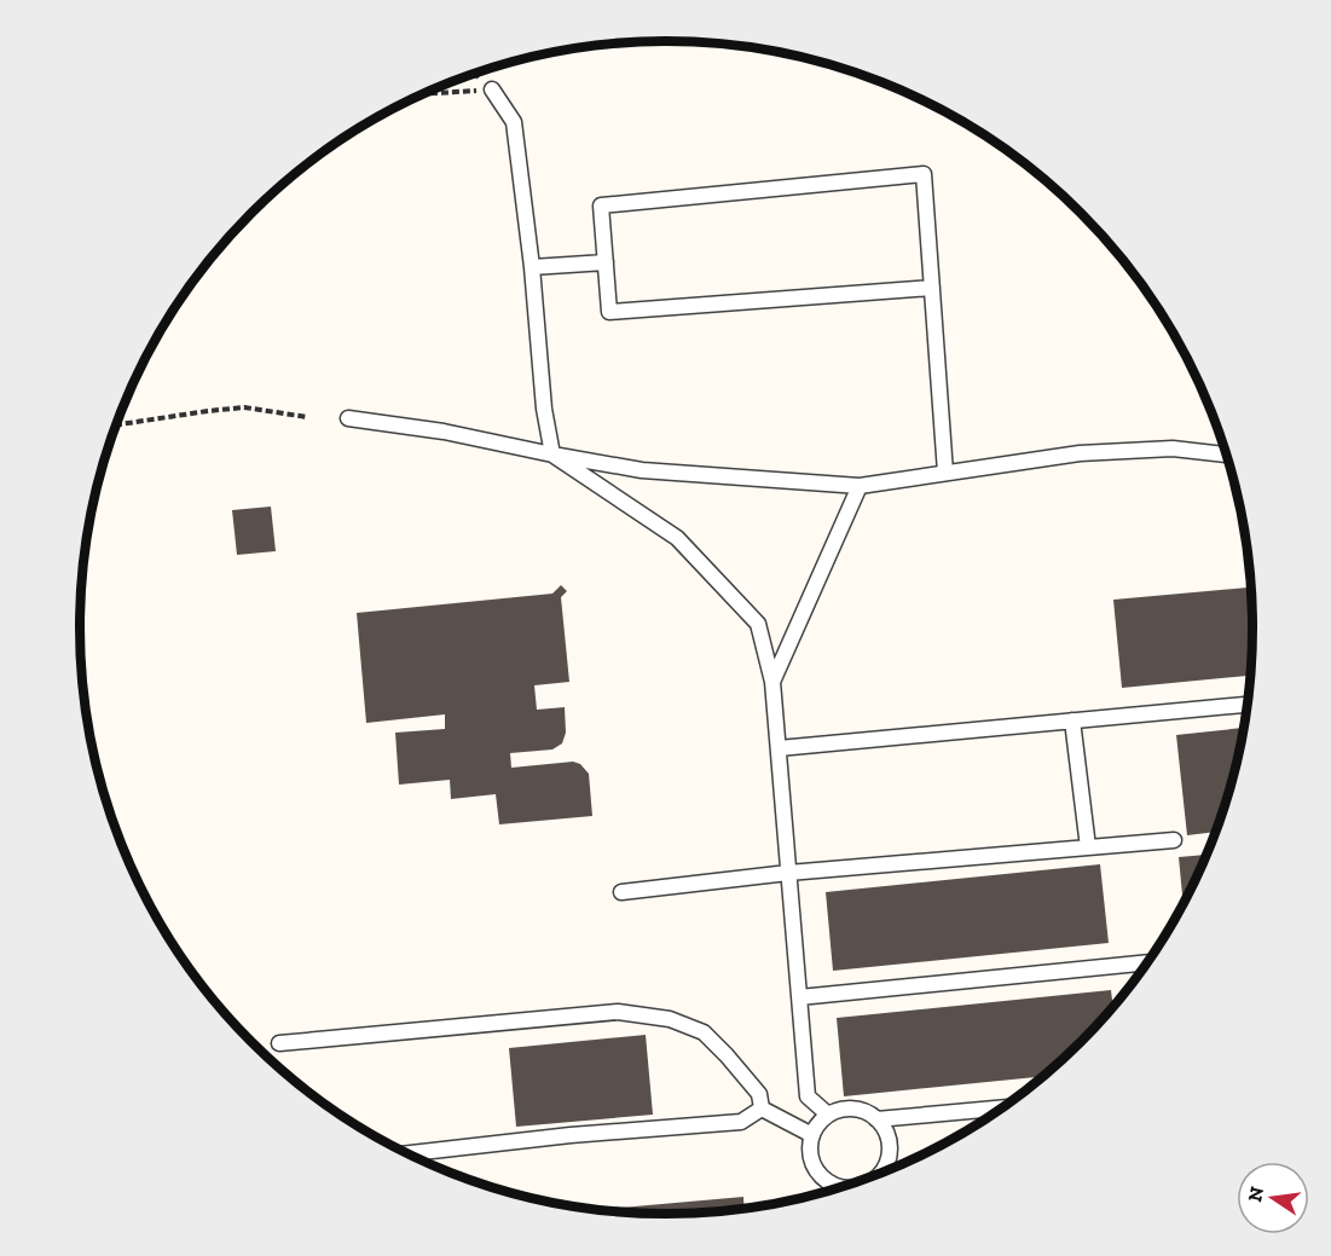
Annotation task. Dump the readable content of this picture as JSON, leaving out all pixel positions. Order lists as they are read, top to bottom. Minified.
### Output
{"north":"left"}
